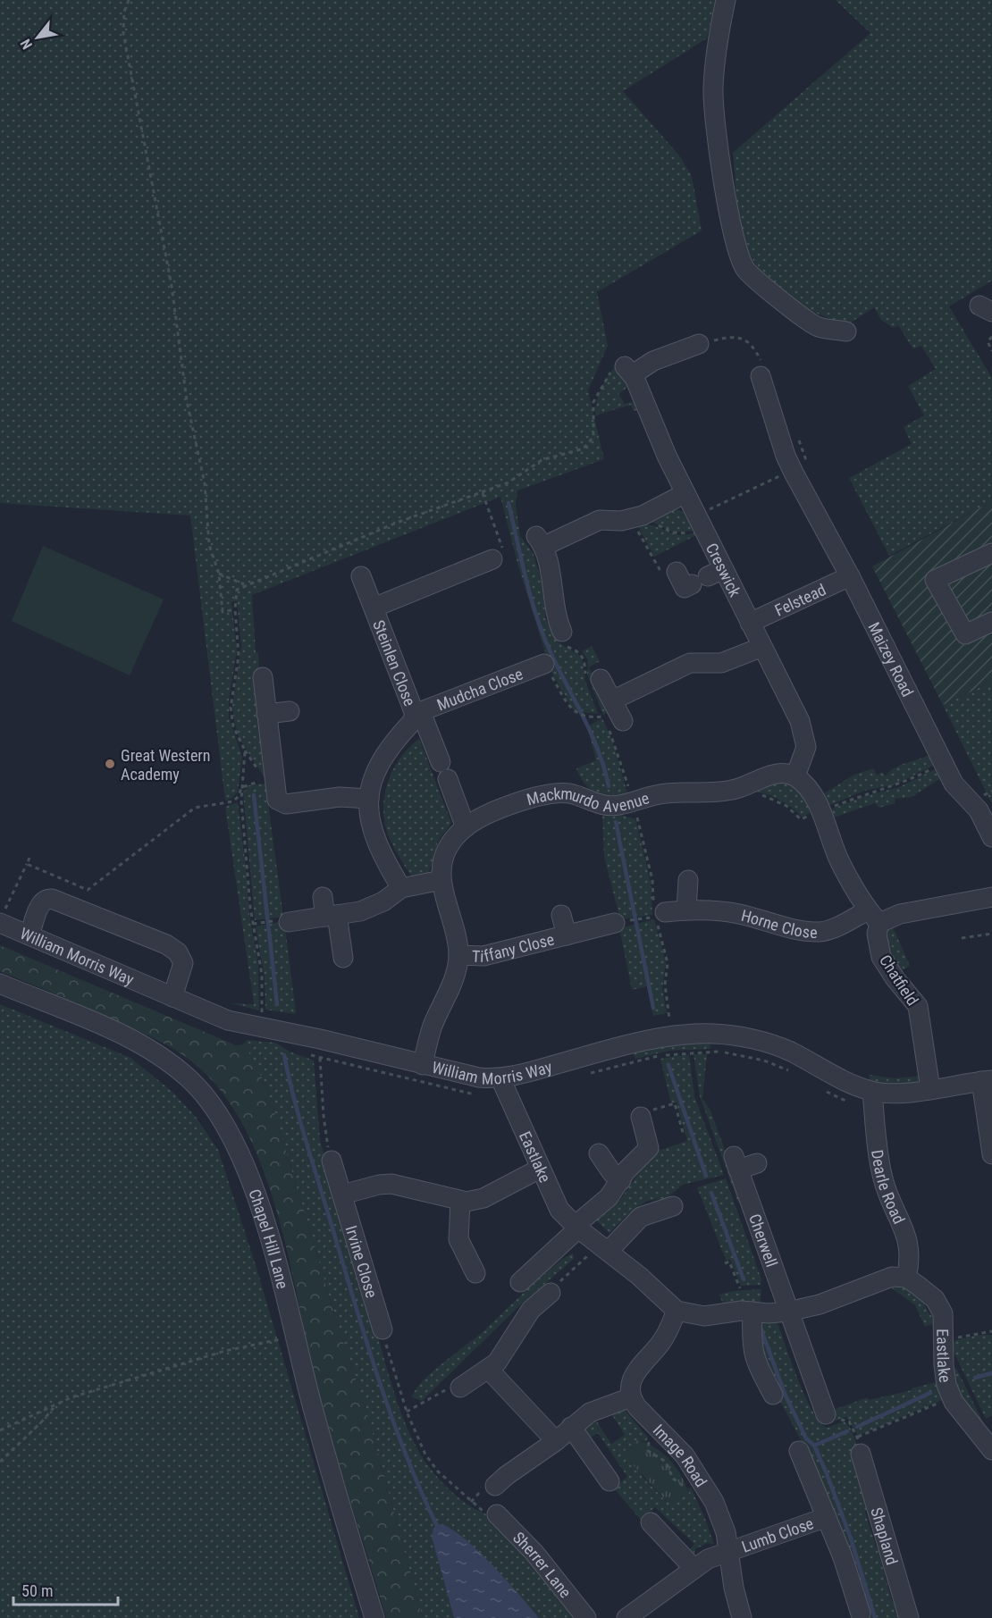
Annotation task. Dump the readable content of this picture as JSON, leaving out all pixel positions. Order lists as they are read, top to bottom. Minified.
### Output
{"streets":{"street":["Creswick","Felstead","Maizey Road","Steinlen Close","Mudcha Close","Mackmurdo Avenue","Horne Close","Tiffany Close","William Morris Way","Chatfield","Eastlake","Dearle Road","Chapel Hill Lane","Cherwell","Irvine Close","Image Road","Lumb Close","Shapland","Sherrer Lane"]},"crossings":[["Creswick","Felstead"],["Creswick","Mackmurdo Avenue"],["Felstead","Maizey Road"],["Steinlen Close","Mudcha Close"],["Mackmurdo Avenue","Tiffany Close"],["Mackmurdo Avenue","William Morris Way"],["Horne Close","Chatfield"],["William Morris Way","Chatfield"],["William Morris Way","Eastlake"],["William Morris Way","Dearle Road"],["Eastlake","Dearle Road"],["Image Road","Lumb Close"]],"places":["Great Western Academy"],"scale_bar":"50 m","north":"bottom left"}
